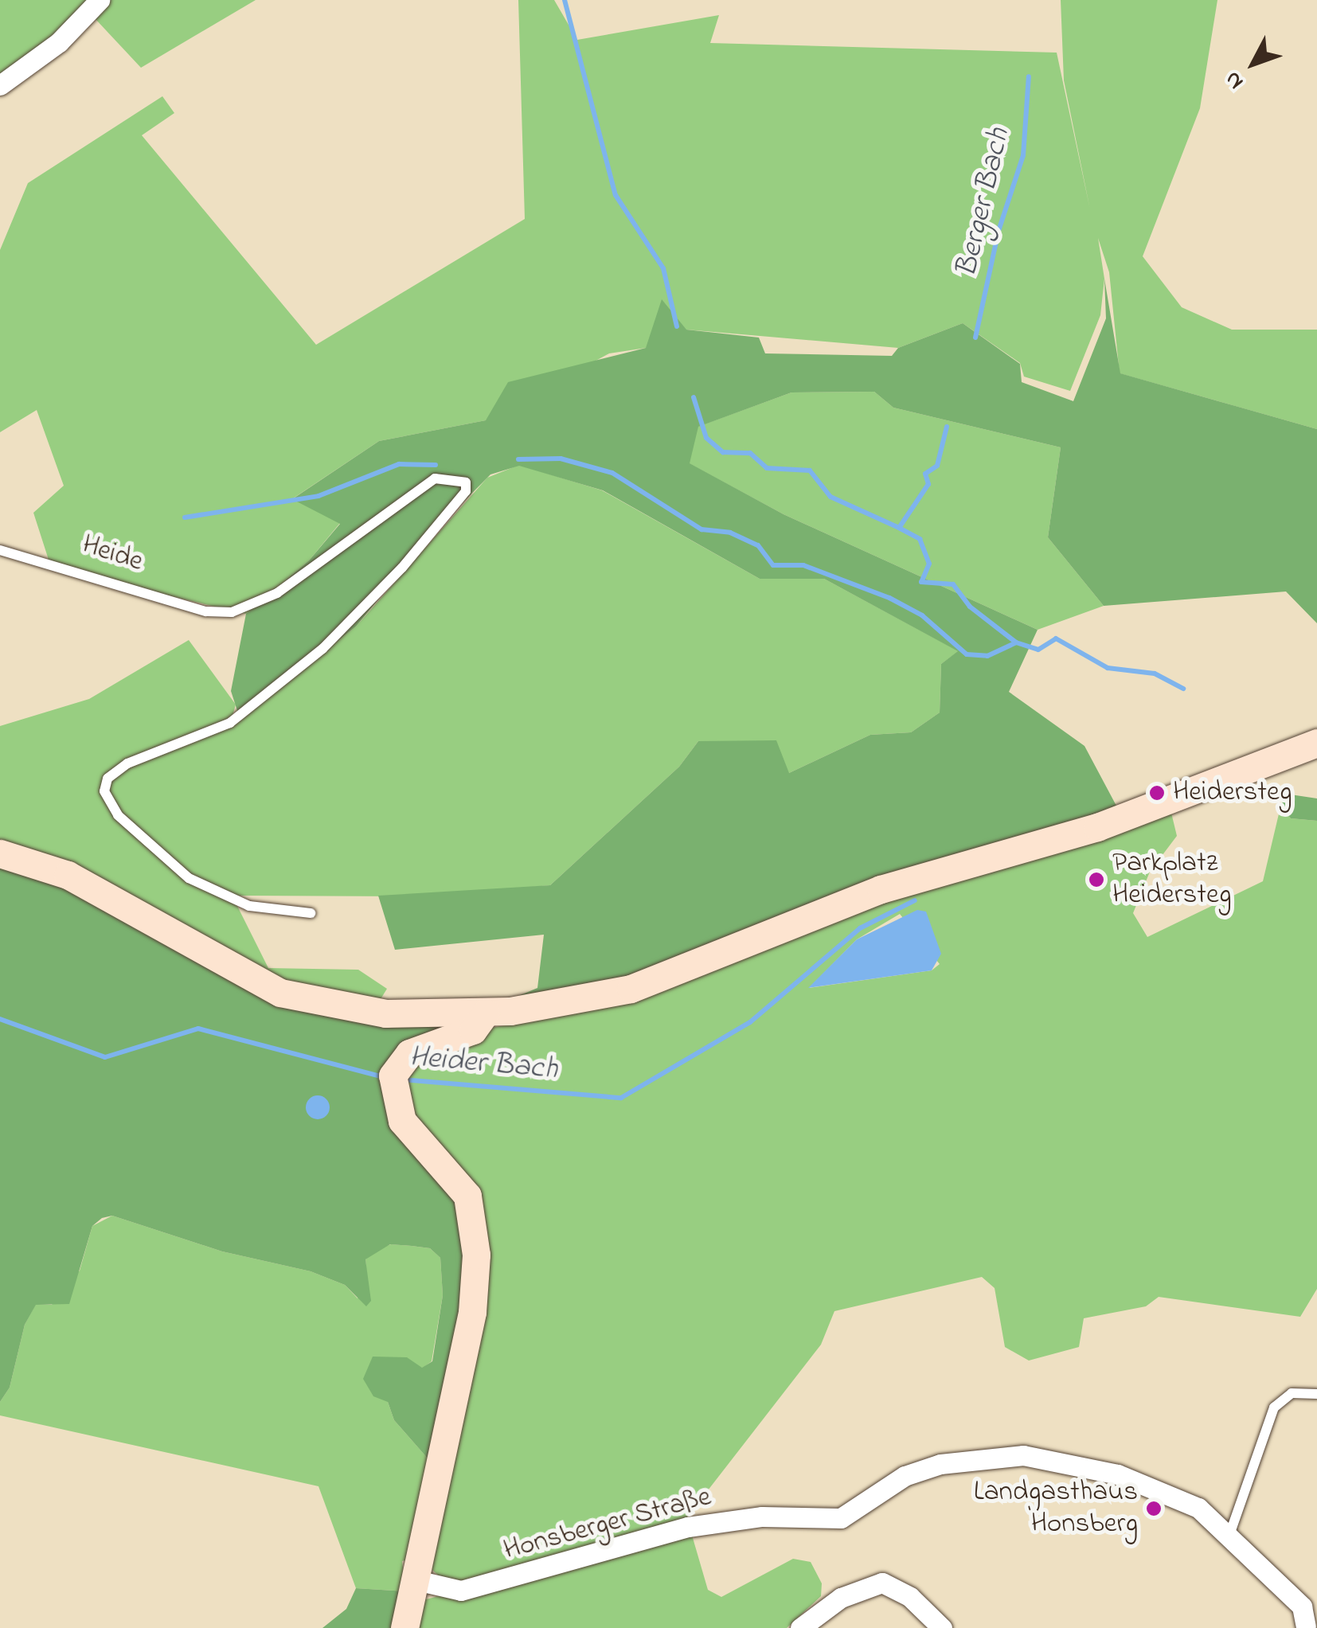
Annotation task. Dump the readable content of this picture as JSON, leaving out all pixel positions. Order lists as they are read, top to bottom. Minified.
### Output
{"streets":{"street":["Honsberger Straße"],"lane":["Heide"]},"water":["Berger Bach","Heider Bach"],"places":["Heidersteg","Parkplatz Heidersteg","Landgasthaus Honsberg"],"north":"bottom left"}
